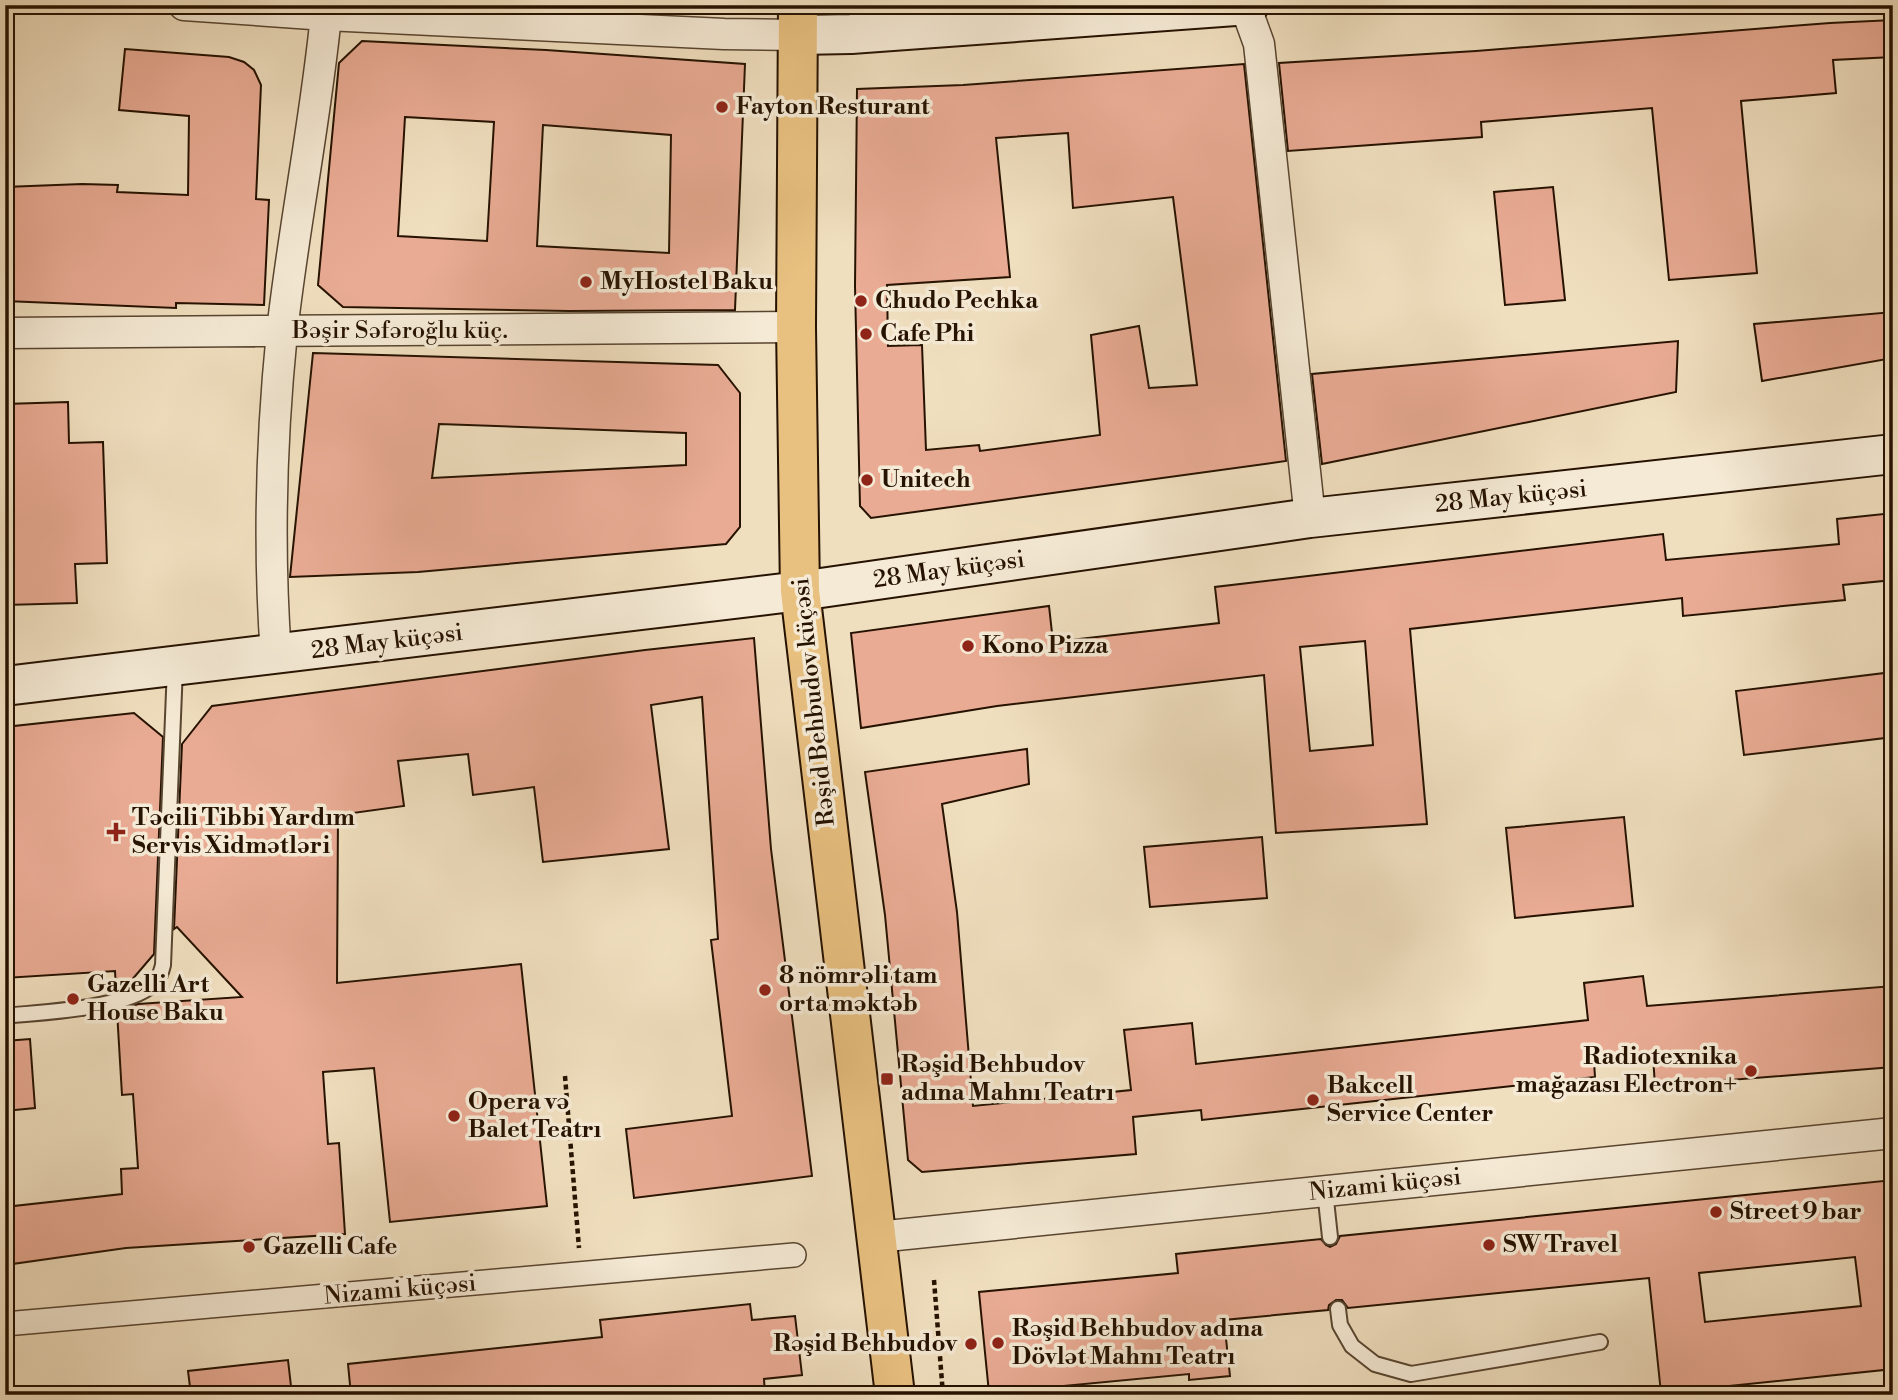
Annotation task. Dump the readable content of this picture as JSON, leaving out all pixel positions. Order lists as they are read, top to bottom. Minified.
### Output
{"streets":{"main road":["28 May küçəsi","Rəşid Behbudov küçəsi"],"street":["Bəşir Səfəroğlu küç.","Nizami küçəsi"]},"crossings":[["Bəşir Səfəroğlu küç.","Rəşid Behbudov küçəsi"],["28 May küçəsi","Rəşid Behbudov küçəsi"],["Rəşid Behbudov küçəsi","Nizami küçəsi"]],"places":{"other":["Fayton Resturant","MyHostel Baku","Chudo Pechka","Cafe Phi","Unitech","Kono Pizza","8 nömrəli tam orta məktəb","Gazelli Art House Baku","Radiotexnika mağazası Electron+","Bakcell Service Center","Opera və Balet Teatrı","Street 9 bar","SW Travel","Gazelli Cafe","Rəşid Behbudov adına Dövlət Mahnı Teatrı","Rəşid Behbudov"],"health":["Təcili Tibbi Yardım Servis Xidmətləri"],"transit":["Rəşid Behbudov adına Mahnı Teatrı"]}}
